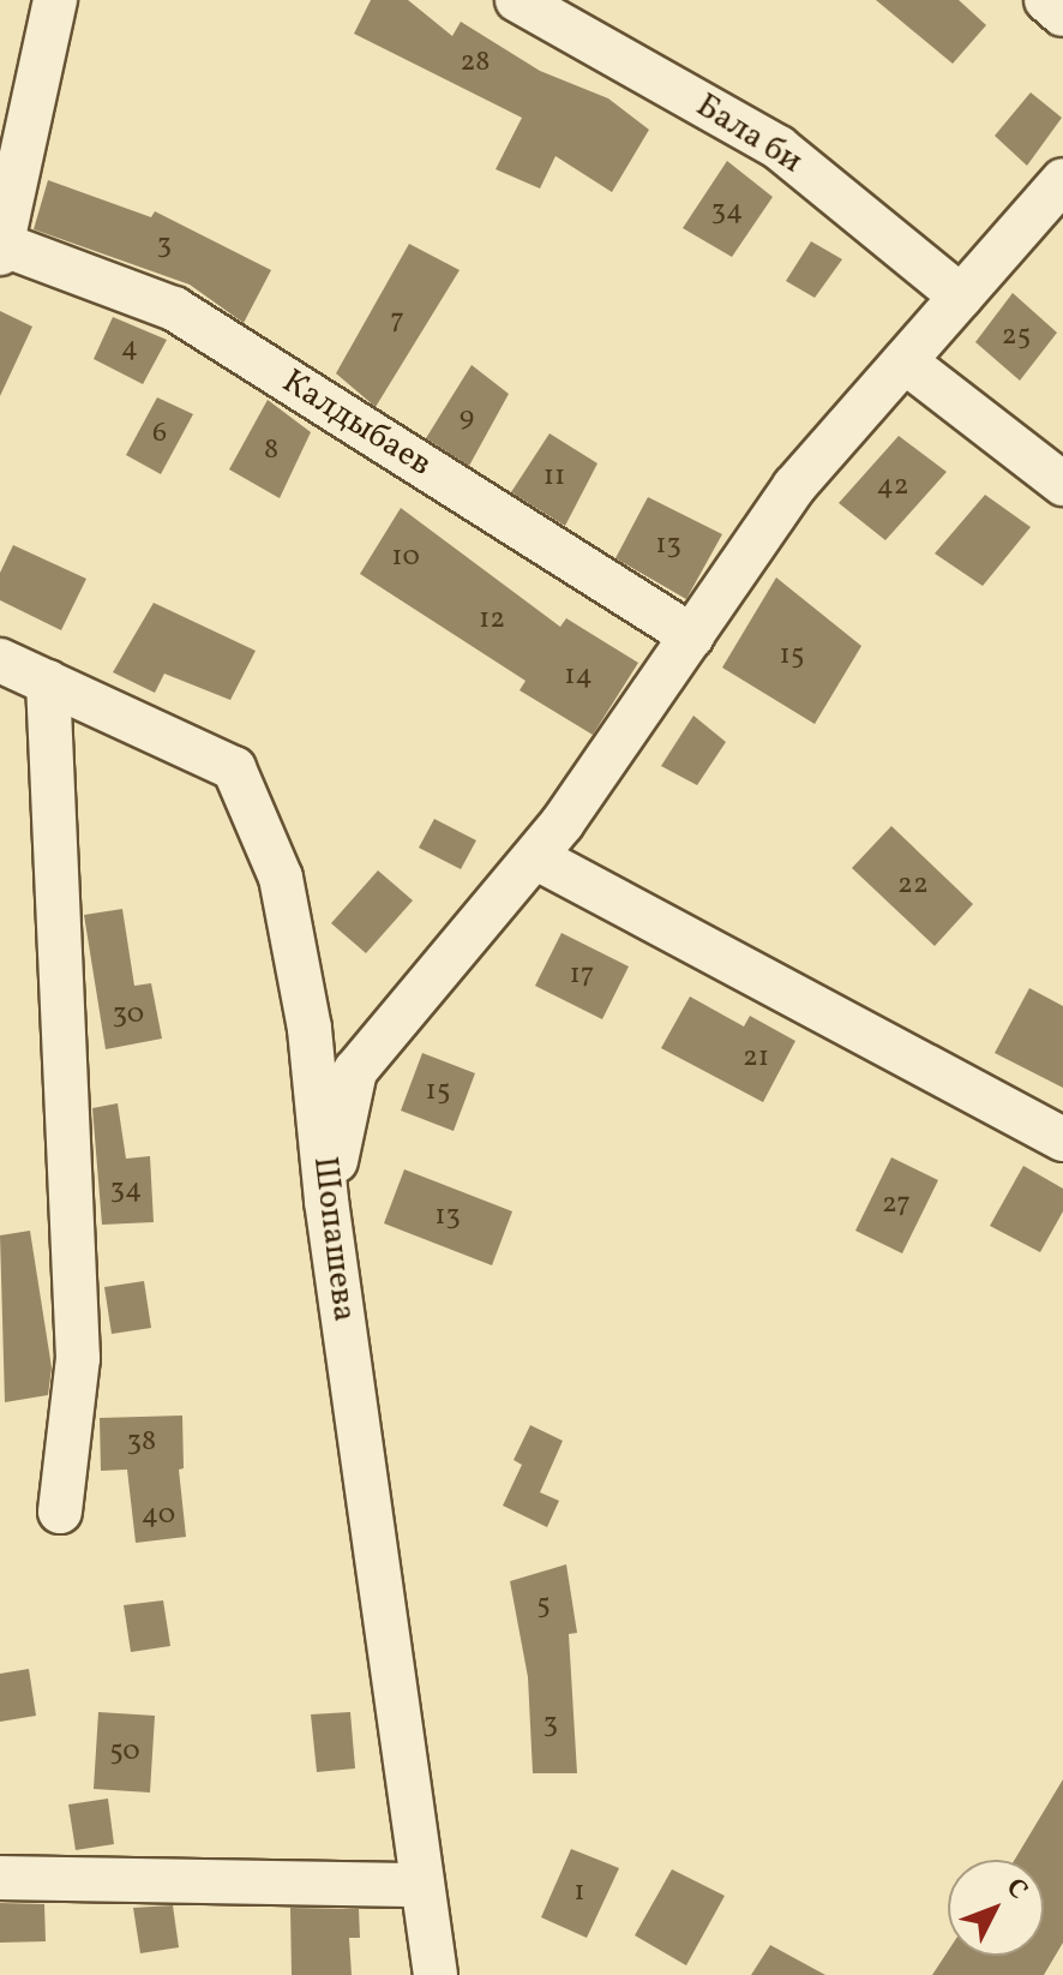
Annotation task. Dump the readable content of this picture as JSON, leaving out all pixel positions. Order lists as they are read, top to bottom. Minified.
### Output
{"streets":{"street":["Бала би","Калдыбаев","Шопашева"]},"house_numbers":["28","34","3","7","25","4","9","6","8","11","42","13","10","12","15","14","22","17","30","21","15","34","27","13","38","40","5","3","50","1"],"north":"top right"}
